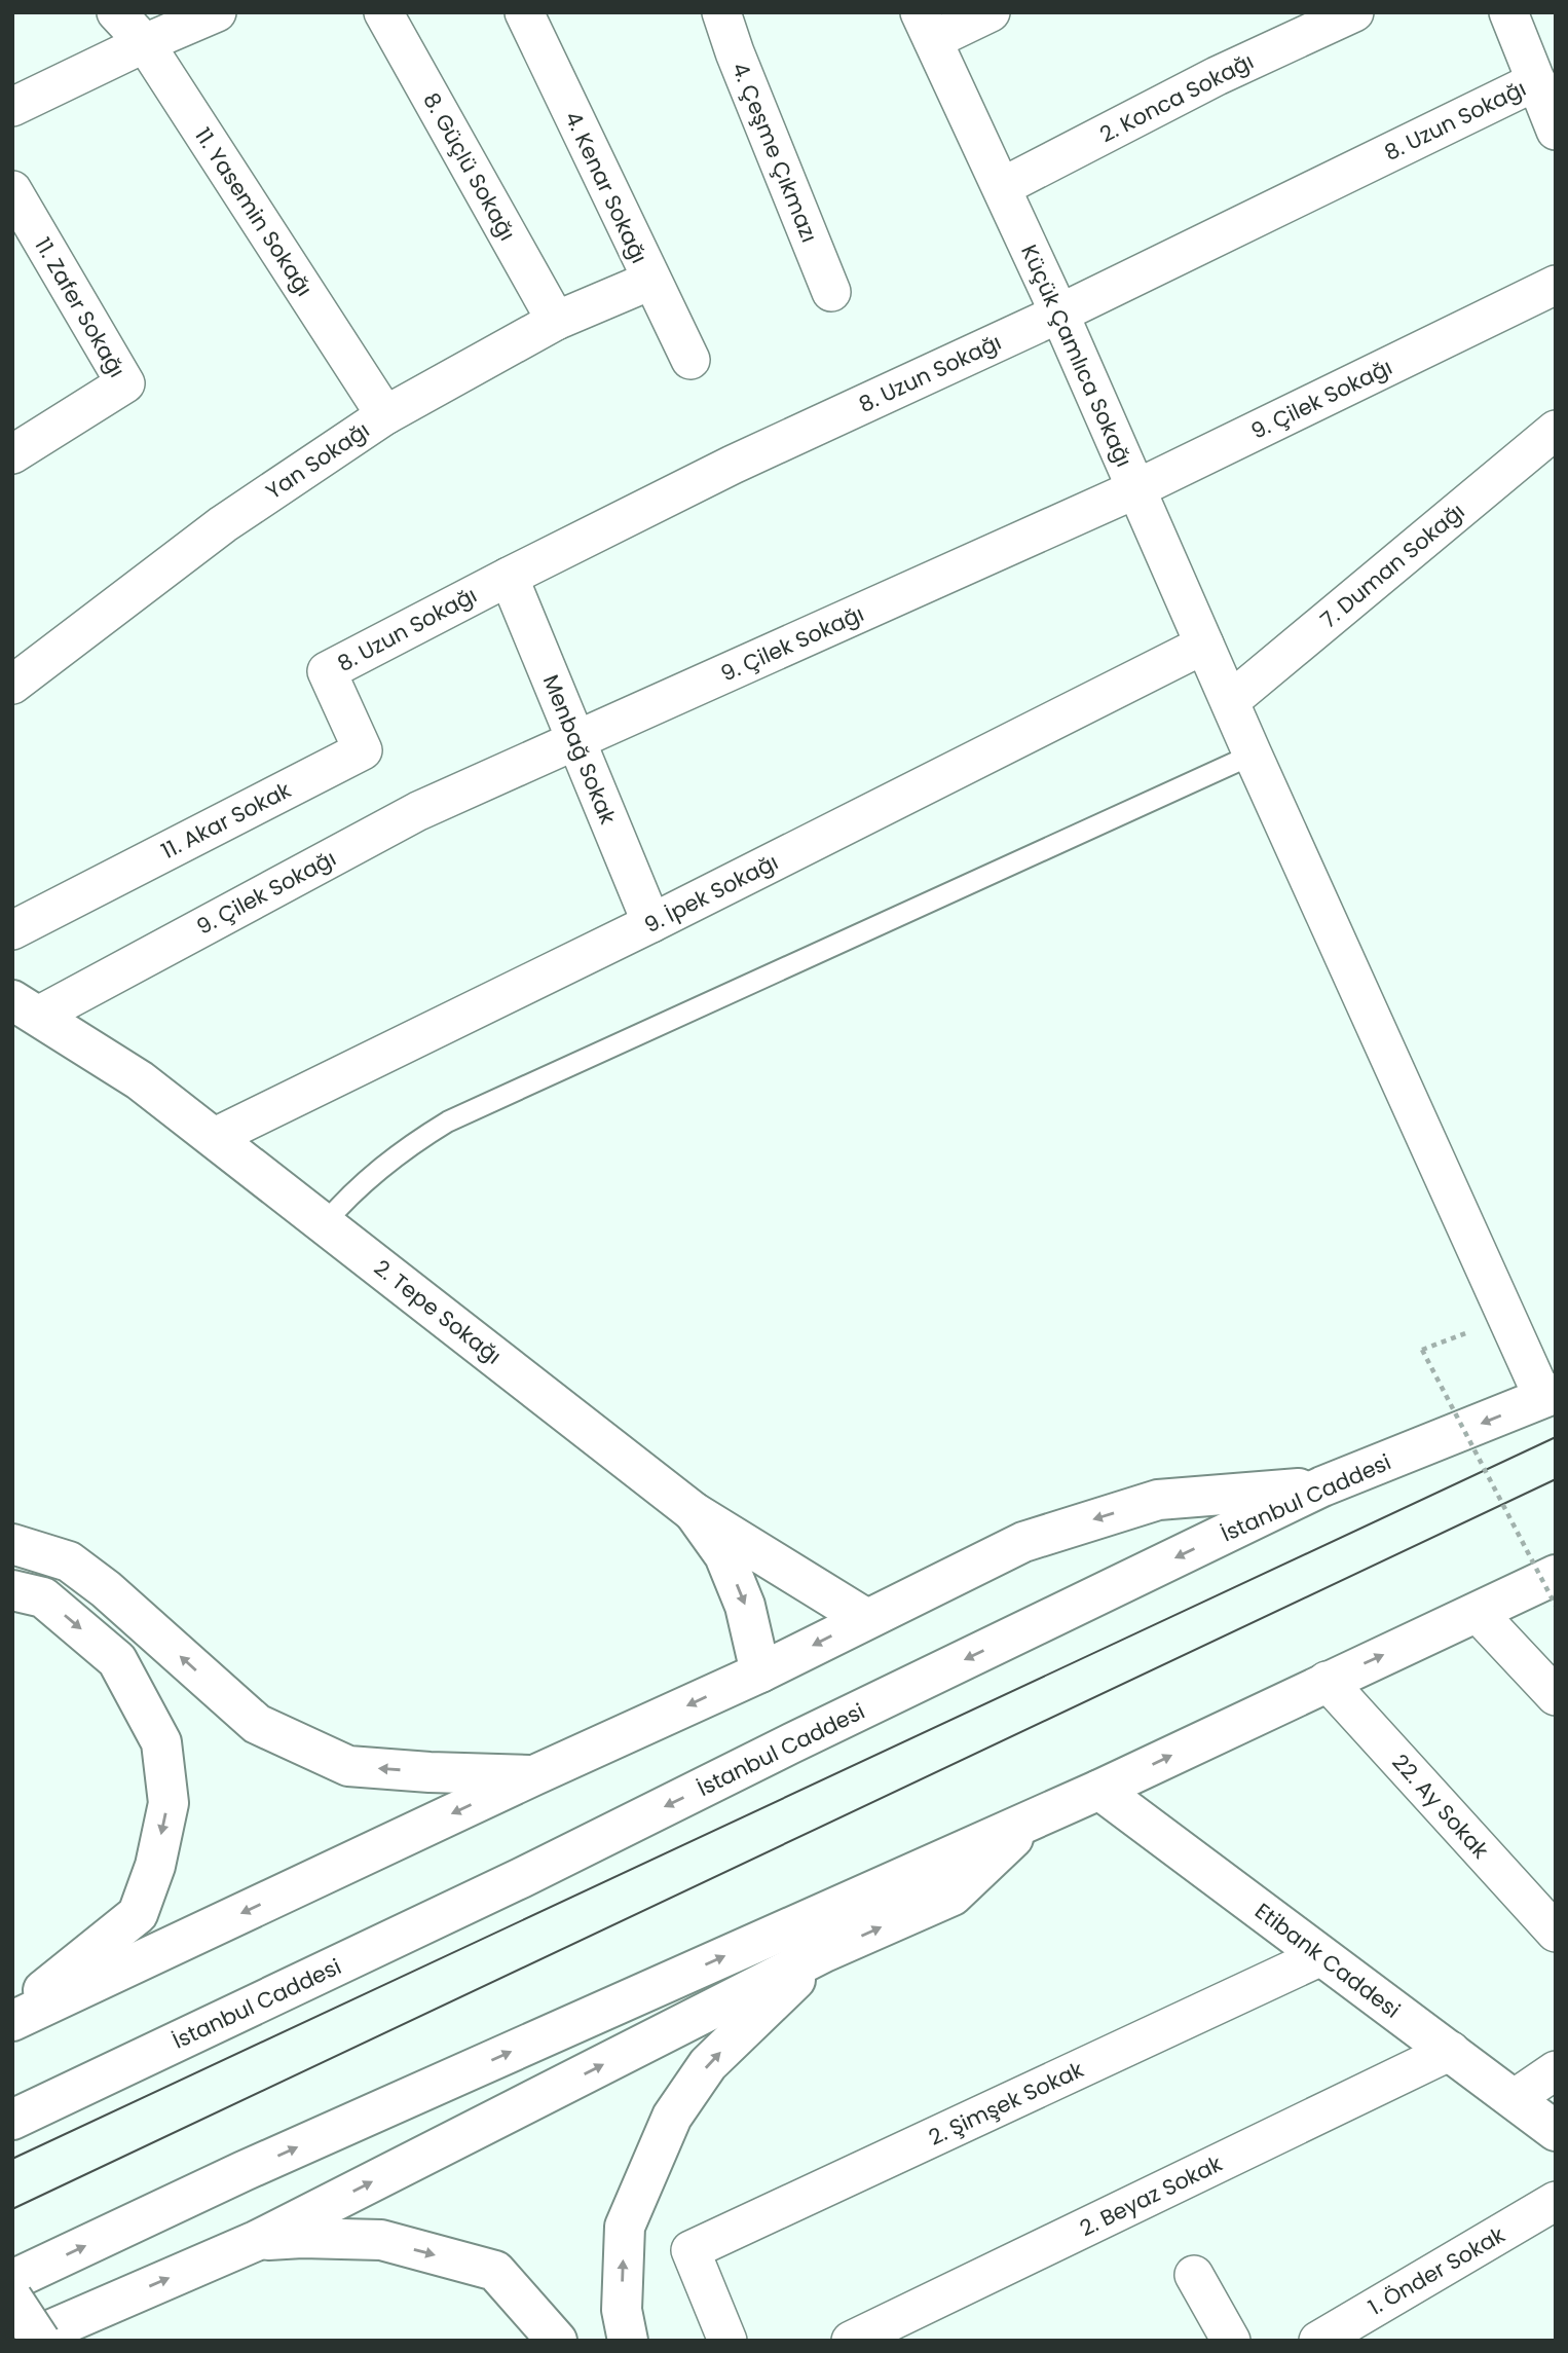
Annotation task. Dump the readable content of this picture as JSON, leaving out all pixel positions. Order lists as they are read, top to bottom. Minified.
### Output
{"streets":{"main road":["2. Tepe Sokağı","İstanbul Caddesi","Etibank Caddesi"],"street":["2. Konca Sokağı","8. Uzun Sokağı","4. Çeşme Çıkmazı","8. Güçlü Sokağı","4. Kenar Sokağı","11. Yasemin Sokağı","11. Zafer Sokağı","Küçük Çamlıca Sokağı","9. Çilek Sokağı","Yan Sokağı","7. Duman Sokağı","Menbağ Sokak","11. Akar Sokak","9. İpek Sokağı","22. Ay Sokak","2. Şimşek Sokak","2. Beyaz Sokak","1. Önder Sokak"]},"crossings":[["2. Konca Sokağı","Küçük Çamlıca Sokağı"],["8. Uzun Sokağı","Küçük Çamlıca Sokağı"],["8. Uzun Sokağı","Menbağ Sokak"],["8. Uzun Sokağı","11. Akar Sokak"],["8. Güçlü Sokağı","Yan Sokağı"],["4. Kenar Sokağı","Yan Sokağı"],["11. Yasemin Sokağı","Yan Sokağı"],["Küçük Çamlıca Sokağı","9. Çilek Sokağı"],["Küçük Çamlıca Sokağı","7. Duman Sokağı"],["Küçük Çamlıca Sokağı","9. İpek Sokağı"],["Küçük Çamlıca Sokağı","İstanbul Caddesi"],["9. Çilek Sokağı","Menbağ Sokak"],["9. Çilek Sokağı","2. Tepe Sokağı"],["Menbağ Sokak","9. İpek Sokağı"],["9. İpek Sokağı","2. Tepe Sokağı"],["Etibank Caddesi","2. Şimşek Sokak"],["Etibank Caddesi","2. Beyaz Sokak"]]}
